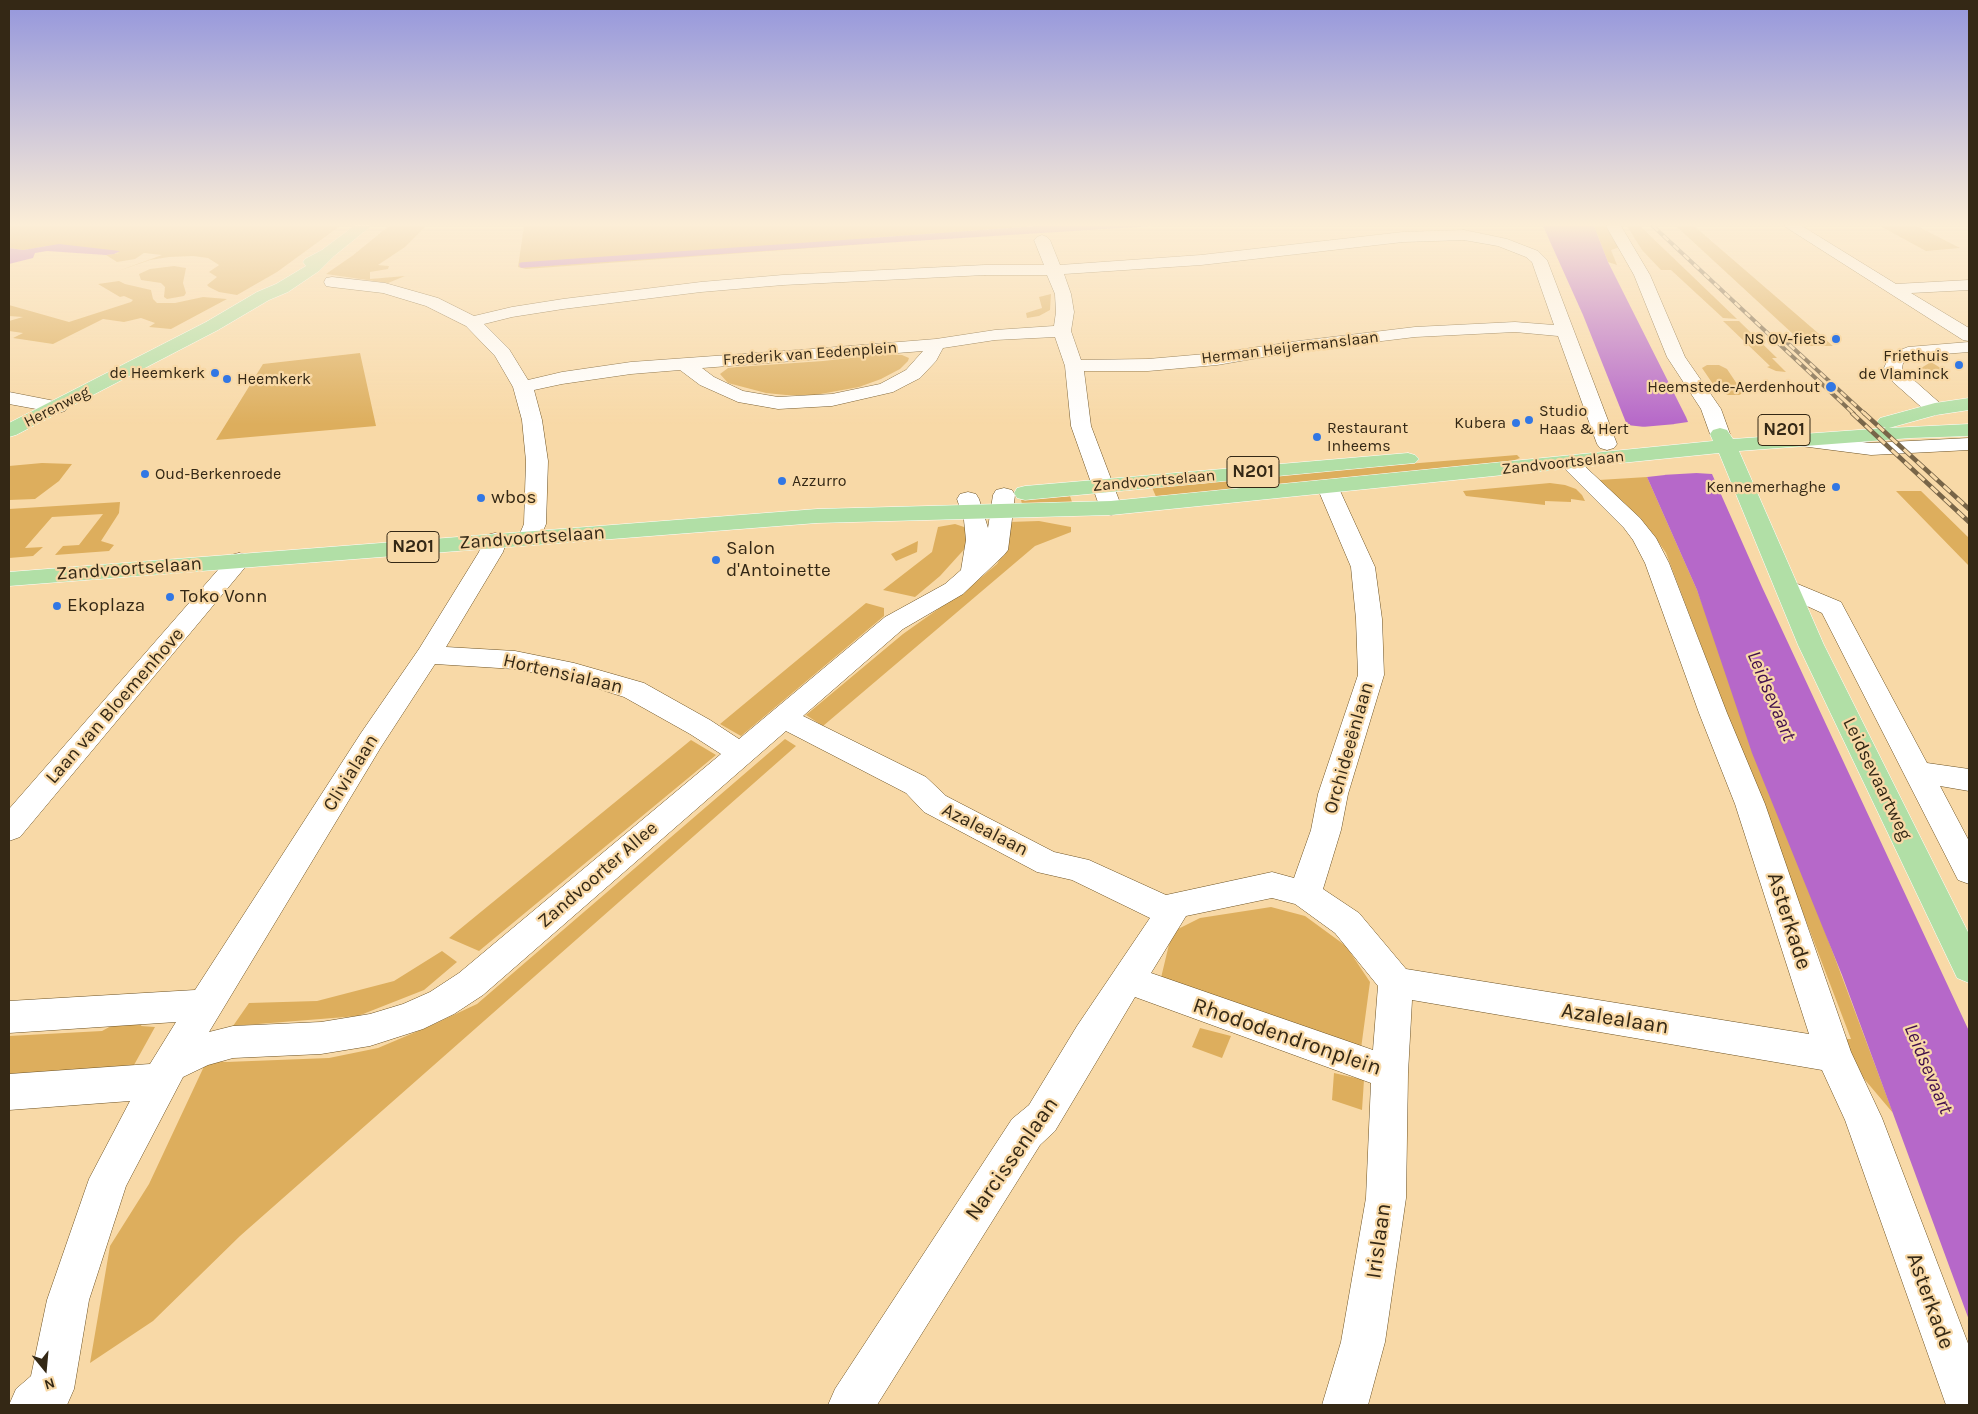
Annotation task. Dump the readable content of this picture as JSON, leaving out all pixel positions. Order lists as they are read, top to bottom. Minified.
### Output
{"streets":{"main road":["Herenweg","N201","Zandvoortselaan","Leidsevaartweg"],"street":["Herman Heijermanslaan","Frederik van Eedenplein","Hortensialaan","Laan van Bloemenhove","Orchideeënlaan","Clivialaan","Azalealaan","Zandvoorter Allee","Asterkade","Rhododendronplein","Narcissenlaan","Irislaan"]},"crossings":[["N201","Zandvoortselaan"],["Zandvoortselaan","Laan van Bloemenhove"],["Zandvoortselaan","Orchideeënlaan"],["Zandvoortselaan","Clivialaan"],["Zandvoortselaan","Leidsevaartweg"],["Zandvoortselaan","Zandvoorter Allee"],["Zandvoortselaan","Asterkade"],["Hortensialaan","Clivialaan"],["Hortensialaan","Zandvoorter Allee"],["Azalealaan","Zandvoorter Allee"],["Azalealaan","Asterkade"],["Azalealaan","Rhododendronplein"],["Azalealaan","Narcissenlaan"],["Rhododendronplein","Narcissenlaan"],["Rhododendronplein","Irislaan"]],"water":["Leidsevaart"],"places":["NS OV-fiets","Friethuis de Vlaminck","de Heemkerk","Heemkerk","Heemstede-Aerdenhout","Studio Haas & Hert","Kubera","Restaurant Inheems","Oud-Berkenroede","Azzurro","Kennemerhaghe","wbos","Salon d'Antoinette","Toko Vonn","Ekoplaza"],"north":"bottom"}
